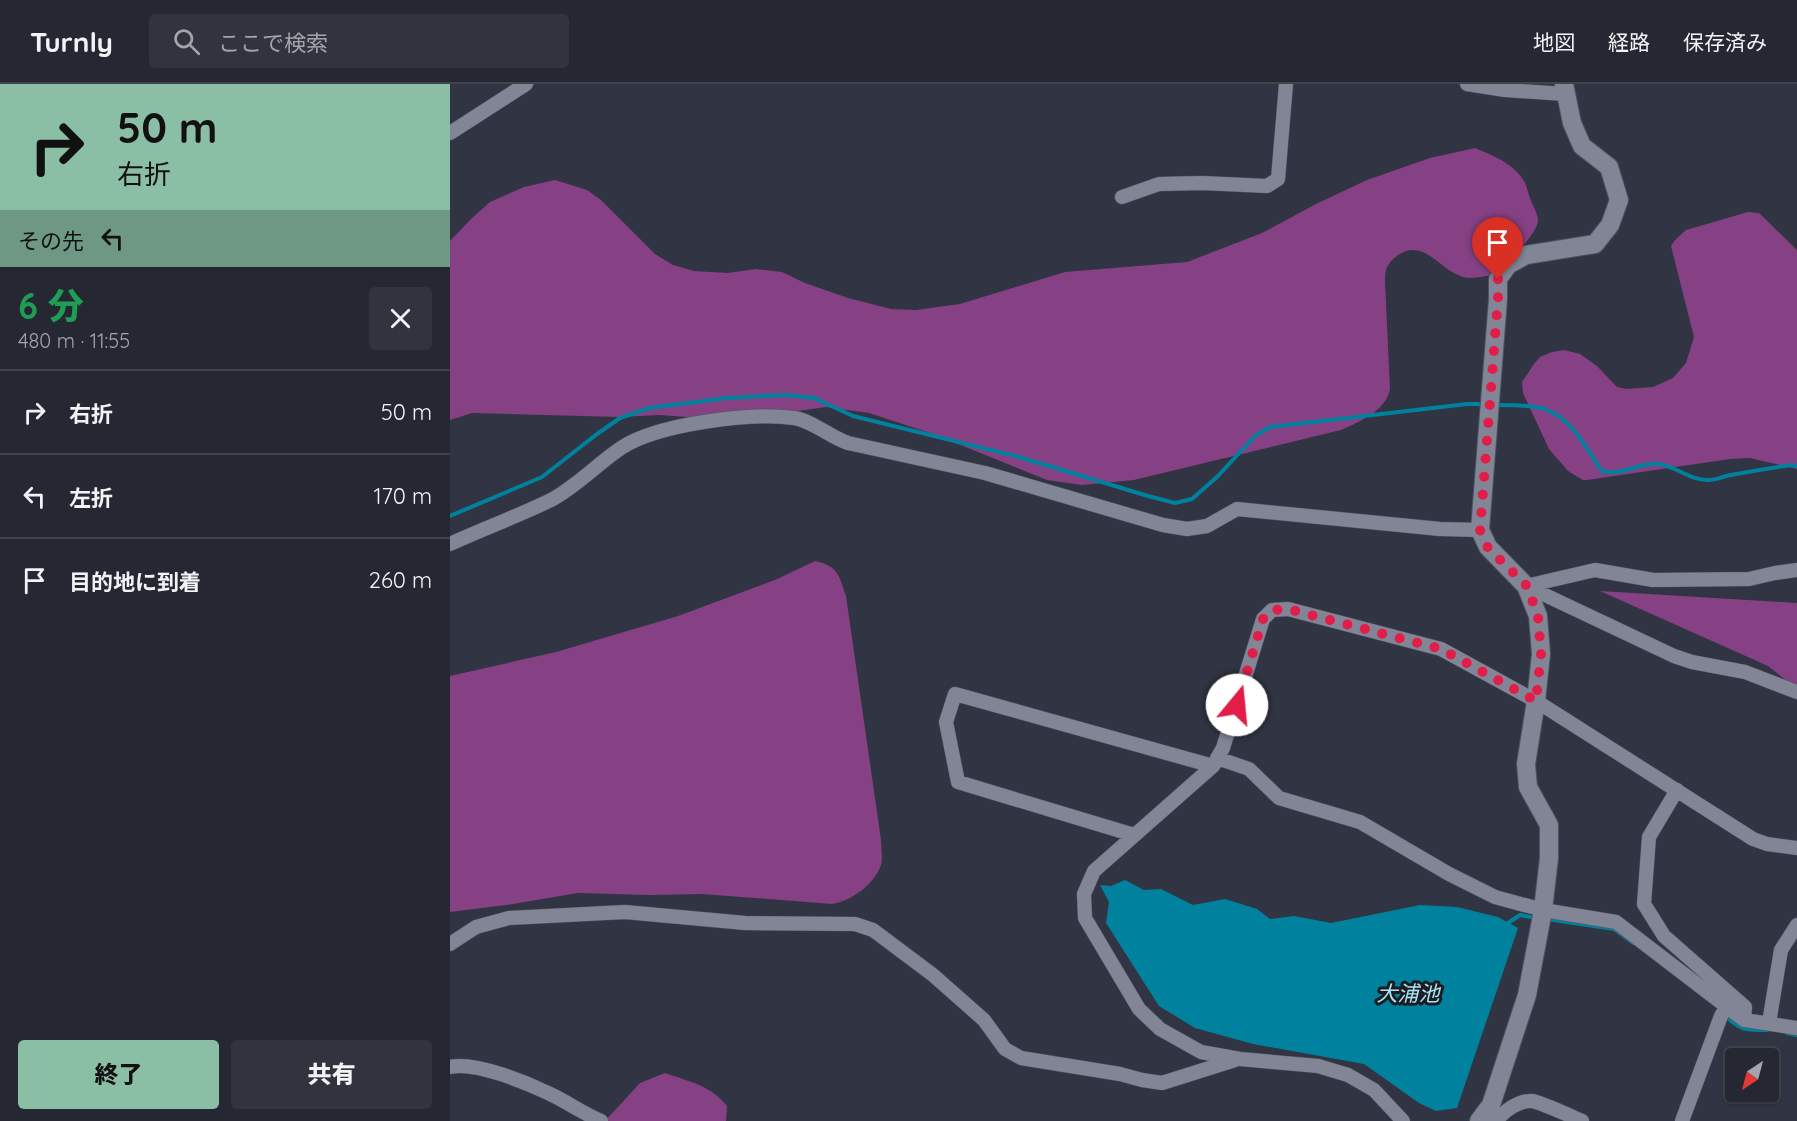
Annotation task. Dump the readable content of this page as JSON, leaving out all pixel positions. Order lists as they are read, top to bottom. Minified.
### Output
{"water":["大浦池"],"north":"bottom left","page":{"header":"Turnly","search":"ここで検索","nav":["地図","経路","保存済み"],"turn":["50 m","右折"],"then":"その先","heading":["6 分","480 m · 11:55"],"list":[{"name":"右折","value":"50 m"},{"name":"左折","value":"170 m"},{"name":"目的地に到着","value":"260 m"}],"buttons":["終了","共有"]}}
